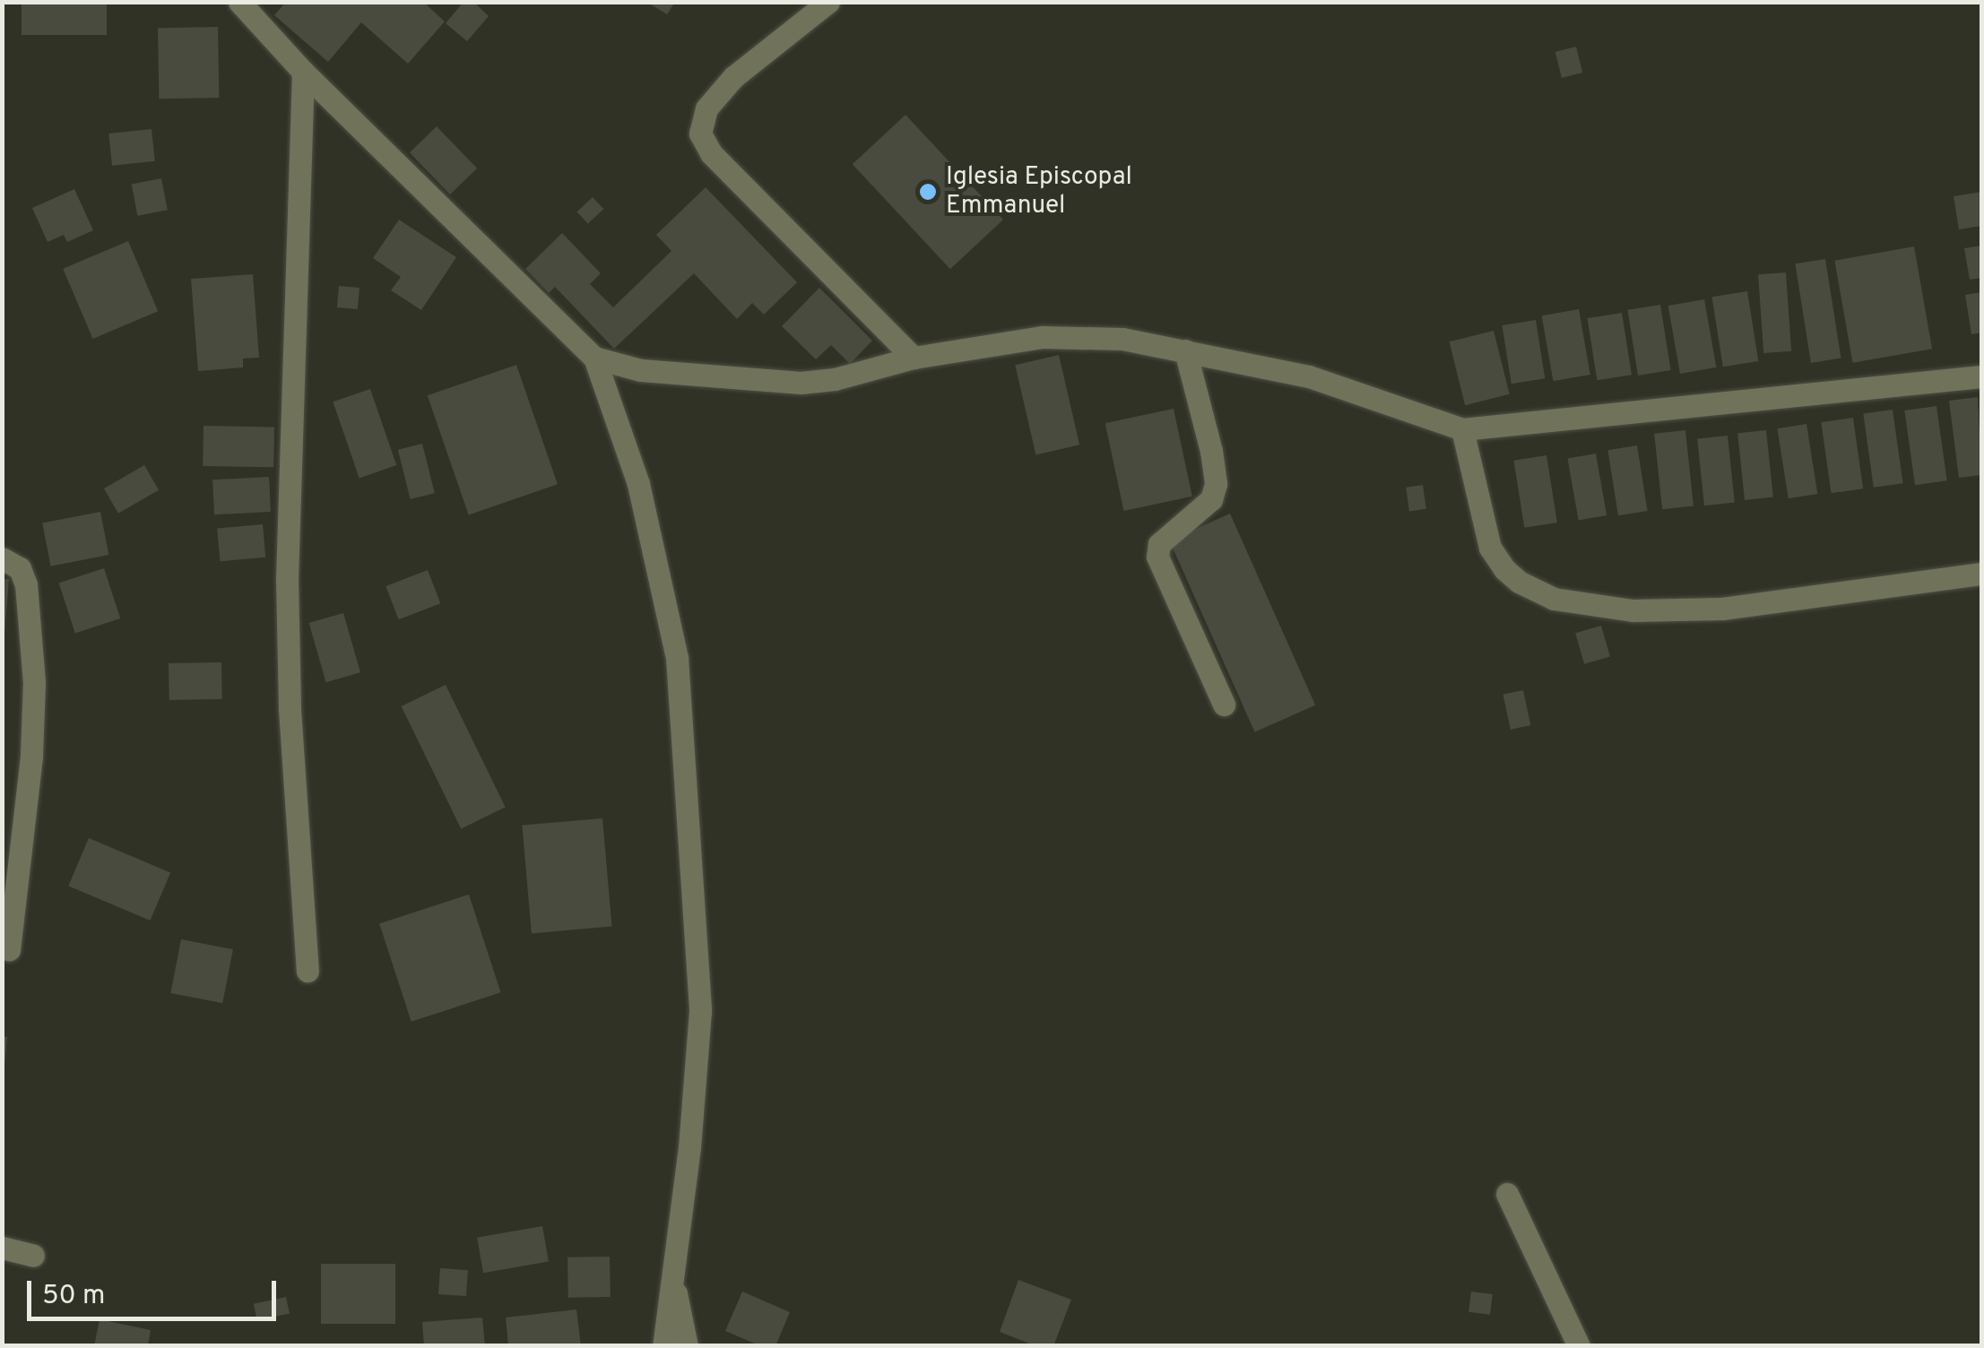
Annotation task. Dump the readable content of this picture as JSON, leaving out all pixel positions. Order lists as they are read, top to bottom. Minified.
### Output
{"places":["Iglesia Episcopal Emmanuel"],"scale_bar":"50 m"}
